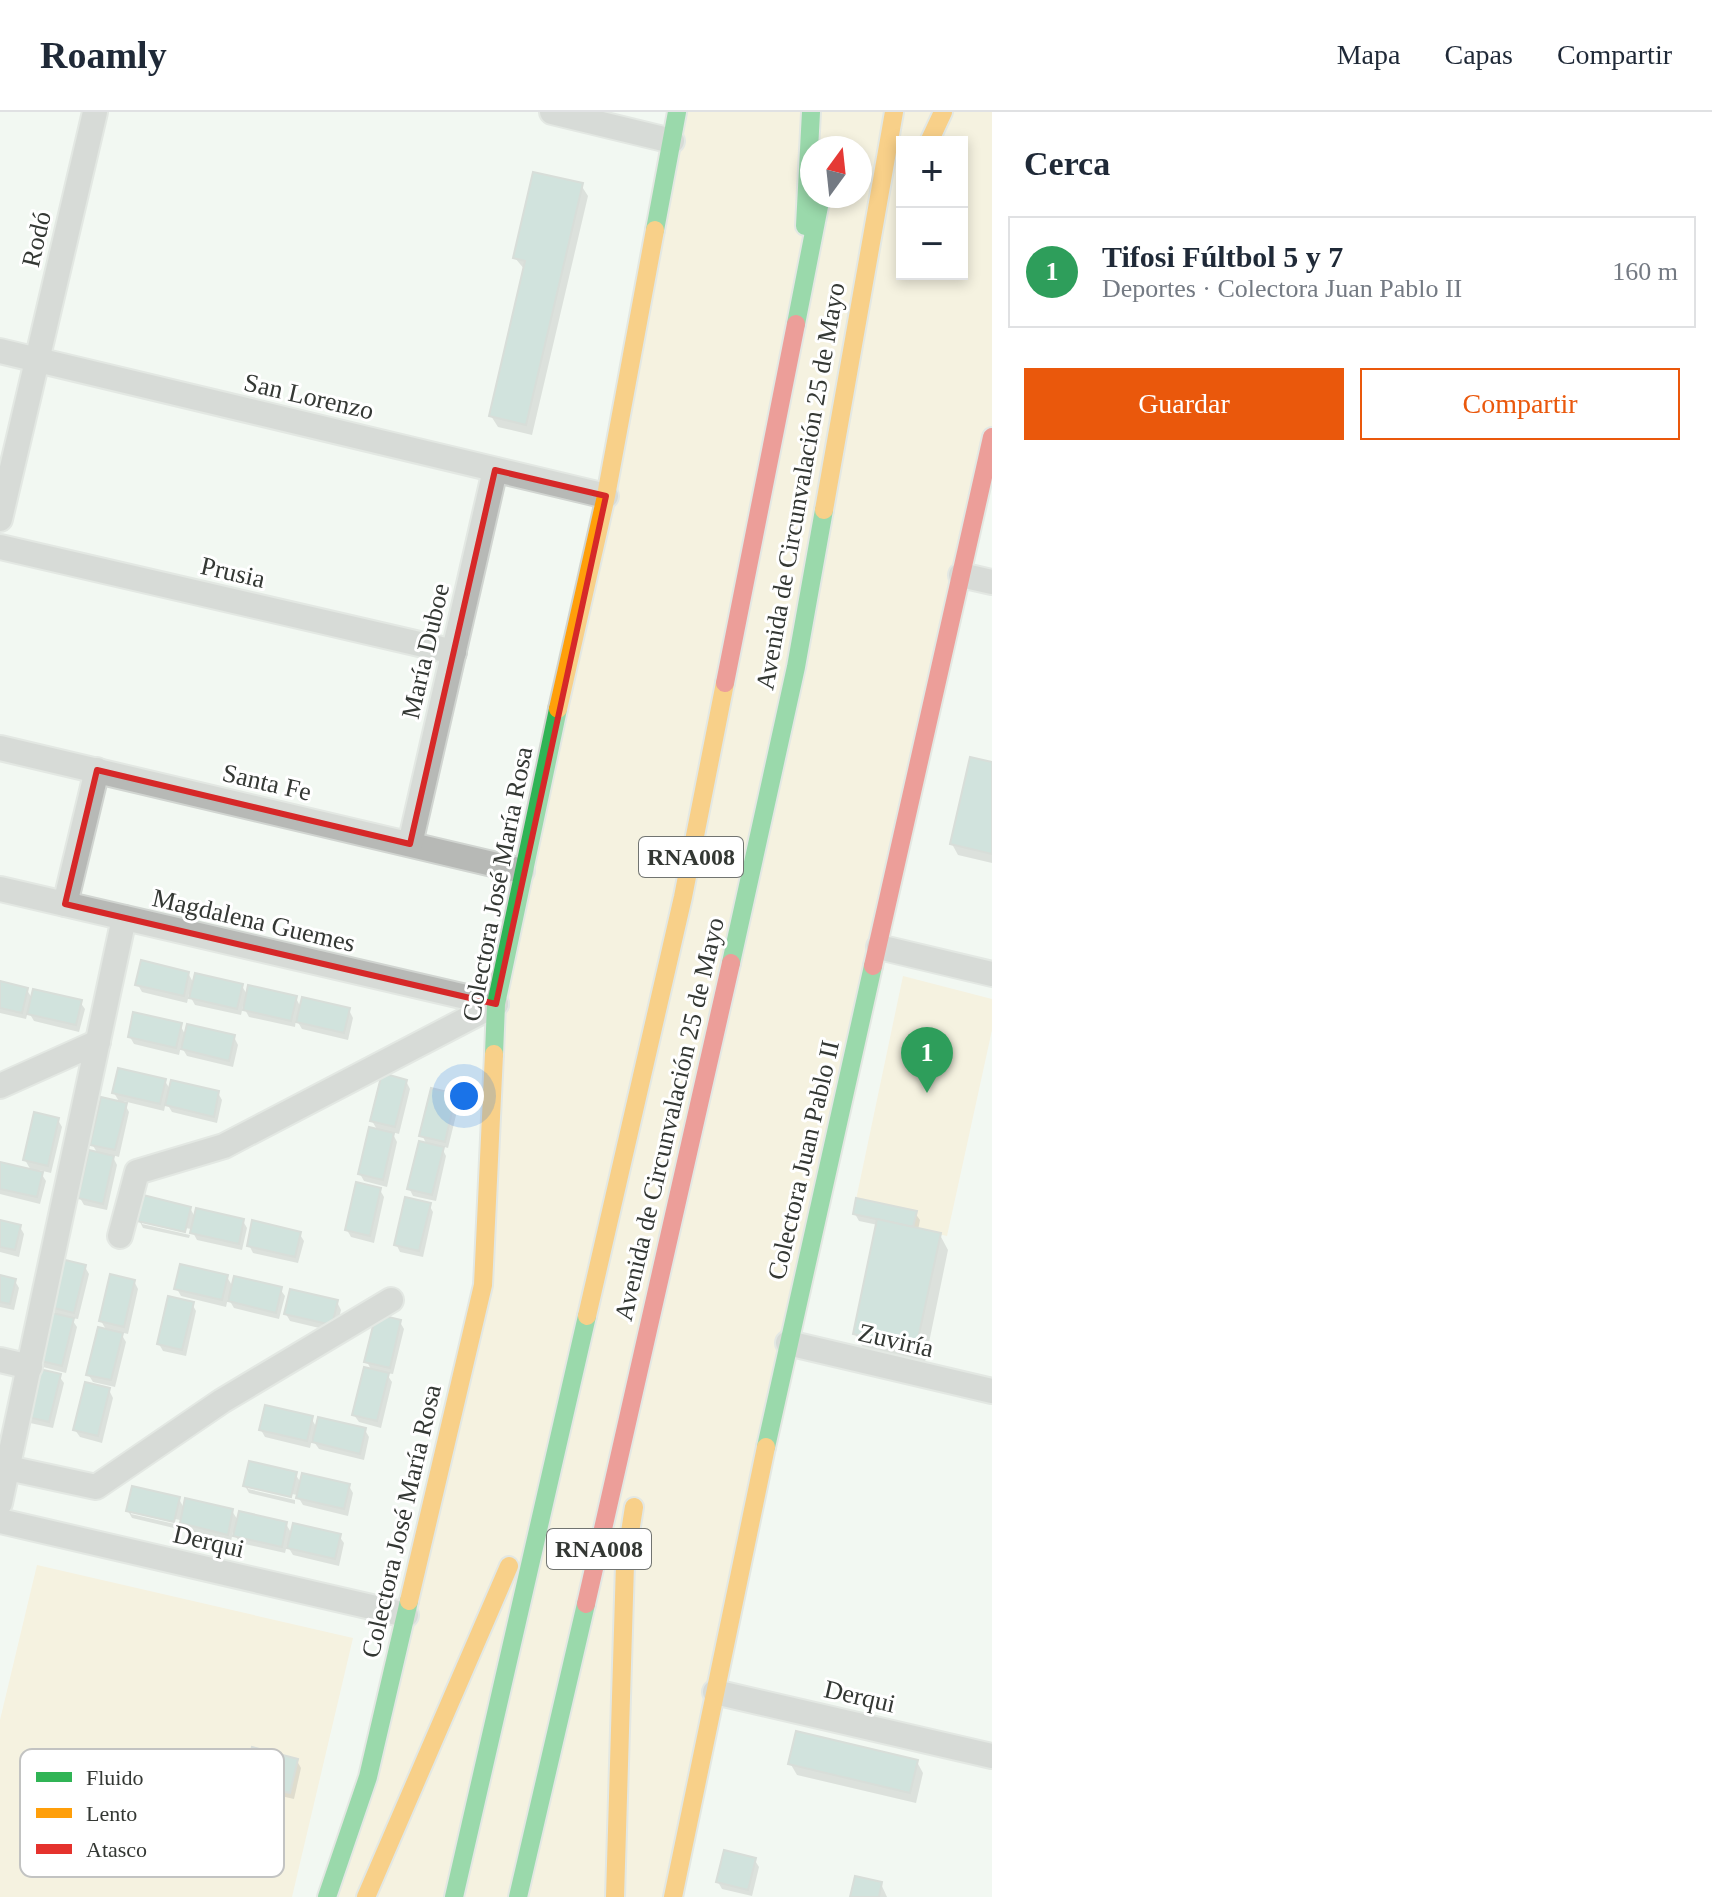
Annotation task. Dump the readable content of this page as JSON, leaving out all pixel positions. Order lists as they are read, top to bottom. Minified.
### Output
{"streets":{"main road":["Avenida de Circunvalación 25 de Mayo","RNA008","Colectora José María Rosa","Colectora Juan Pablo II"],"street":["Rodó","San Lorenzo","Prusia","María Duboe","Santa Fe","Magdalena Guemes","Zuviría","Derqui"]},"crossings":[["Rodó","San Lorenzo"],["San Lorenzo","María Duboe"],["San Lorenzo","Colectora José María Rosa"],["Prusia","María Duboe"],["María Duboe","Santa Fe"],["Santa Fe","Colectora José María Rosa"],["Colectora José María Rosa","Magdalena Guemes"],["Colectora José María Rosa","Derqui"],["Colectora Juan Pablo II","Zuviría"],["Colectora Juan Pablo II","Derqui"]],"legend":["Fluido","Lento","Atasco"],"north":"top","page":{"header":"Roamly","nav":["Mapa","Capas","Compartir"],"heading":"Cerca","map_buttons":["+","−"],"list":[{"mark":"1","name":"Tifosi Fúltbol 5 y 7","note":"Deportes · Colectora Juan Pablo II","value":"160 m"}],"buttons":["Guardar","Compartir"],"pins":"1"}}
